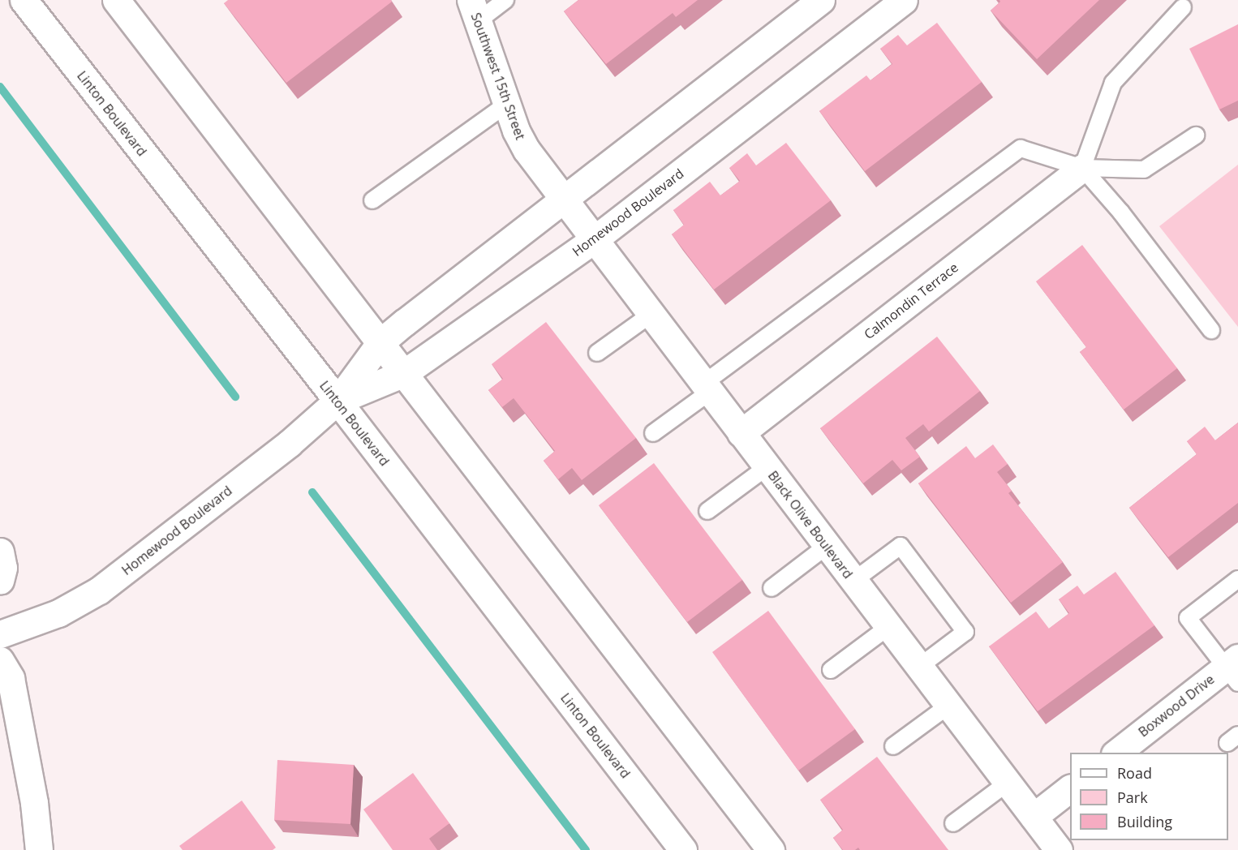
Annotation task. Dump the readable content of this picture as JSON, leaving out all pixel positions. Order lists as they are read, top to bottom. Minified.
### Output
{"streets":{"street":["Southwest 15th Street","Linton Boulevard","Homewood Boulevard","Calmondin Terrace","Black Olive Boulevard","Boxwood Drive"]},"crossings":[["Southwest 15th Street","Homewood Boulevard"],["Southwest 15th Street","Black Olive Boulevard"],["Linton Boulevard","Homewood Boulevard"],["Homewood Boulevard","Black Olive Boulevard"],["Calmondin Terrace","Black Olive Boulevard"]],"legend":["Road","Park","Building"]}
